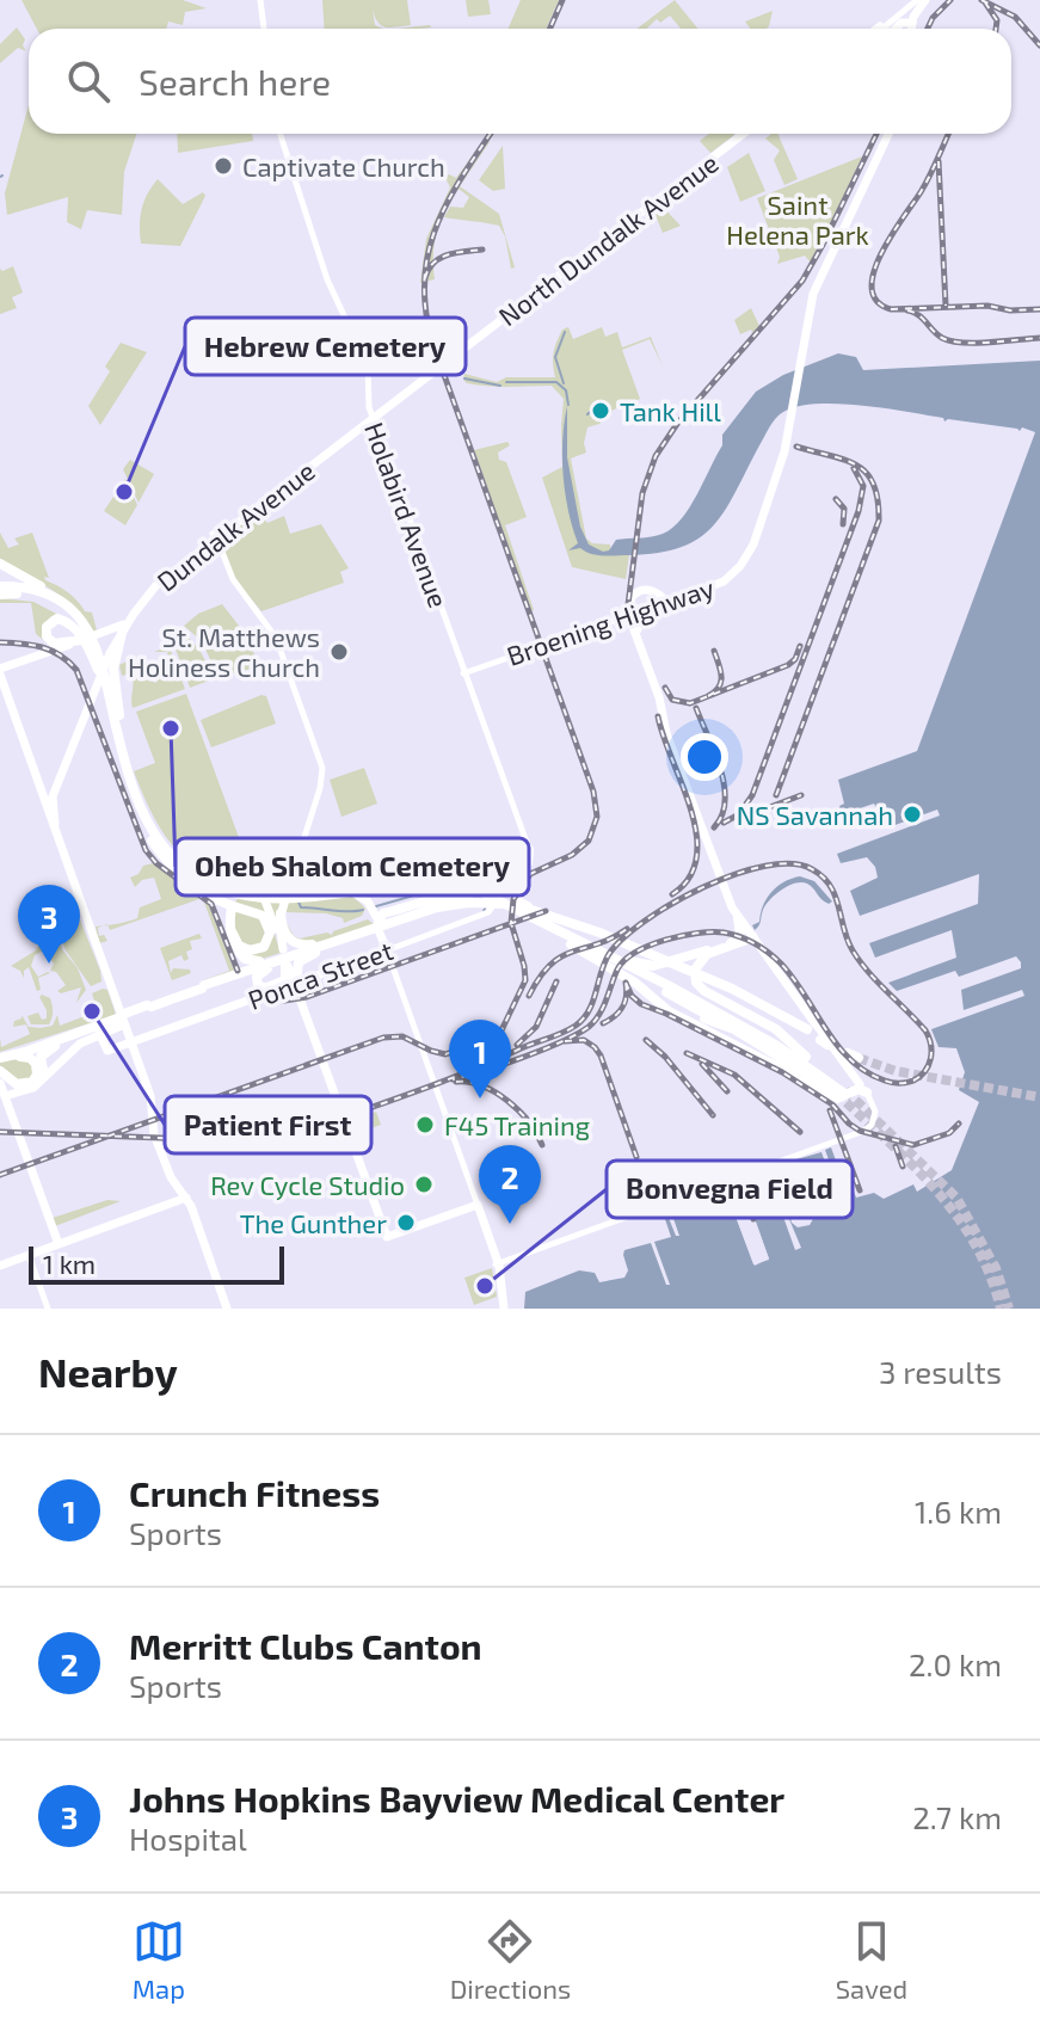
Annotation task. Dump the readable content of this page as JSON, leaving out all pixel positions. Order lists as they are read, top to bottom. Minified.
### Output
{"streets":{"main road":["North Dundalk Avenue","Holabird Avenue","Dundalk Avenue","Broening Highway","Ponca Street"]},"crossings":[["North Dundalk Avenue","Dundalk Avenue"],["Holabird Avenue","Dundalk Avenue"],["Holabird Avenue","Broening Highway"]],"parks":["Saint Helena Park"],"places":["Captivate Church","Tank Hill","Hebrew Cemetery","St. Matthews Holiness Church","Oheb Shalom Cemetery","NS Savannah","Patient First","F45 Training","Rev Cycle Studio","The Gunther","Bonvegna Field"],"scale_bar":"1 km","page":{"search":"Search here","pins":["3","1","2"],"scale":"1 km","heading":["Nearby","3 results"],"list":[{"mark":"1","name":"Crunch Fitness","note":"Sports","value":"1.6 km"},{"mark":"2","name":"Merritt Clubs Canton","note":"Sports","value":"2.0 km"},{"mark":"3","name":"Johns Hopkins Bayview Medical Center","note":"Hospital","value":"2.7 km"}],"nav":["Map","Directions","Saved"]}}
